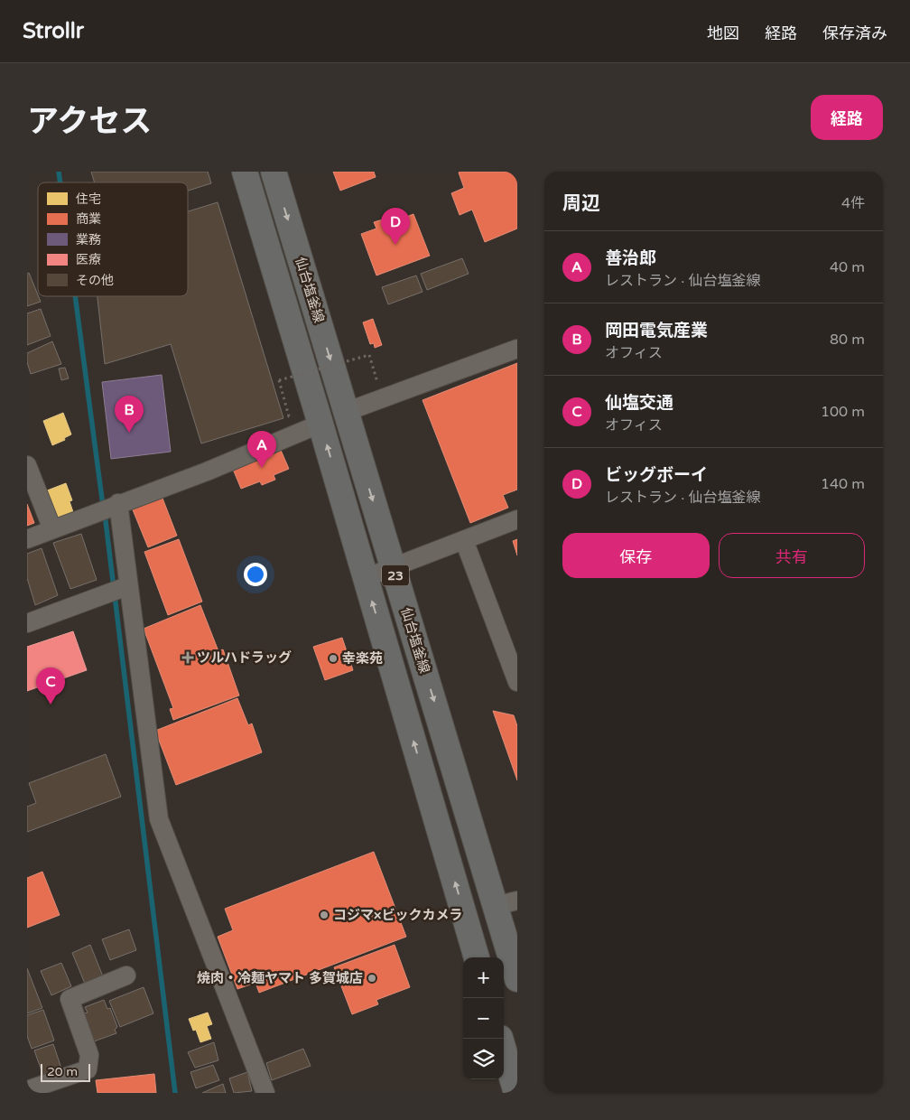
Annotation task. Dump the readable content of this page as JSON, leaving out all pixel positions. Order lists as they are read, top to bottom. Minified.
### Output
{"streets":{"main road":["仙台塩釜線","23"]},"places":{"health":["ツルハドラッグ"],"other":["幸楽苑","コジマ×ビックカメラ","焼肉・冷麺ヤマト 多賀城店"]},"legend":["住宅","商業","業務","医療","その他"],"scale_bar":"20 m","page":{"header":"Strollr","nav":["地図","経路","保存済み"],"title":"アクセス","buttons":["経路",["保存","共有"]],"heading":["周辺","4件"],"pins":["D","B","A","C"],"list":[{"mark":"A","name":"善治郎","note":"レストラン · 仙台塩釜線","value":"40 m"},{"mark":"B","name":"岡田電気産業","note":"オフィス","value":"80 m"},{"mark":"C","name":"仙塩交通","note":"オフィス","value":"100 m"},{"mark":"D","name":"ビッグボーイ","note":"レストラン · 仙台塩釜線","value":"140 m"}],"map_buttons":["+","−"],"scale":"20 m"}}
